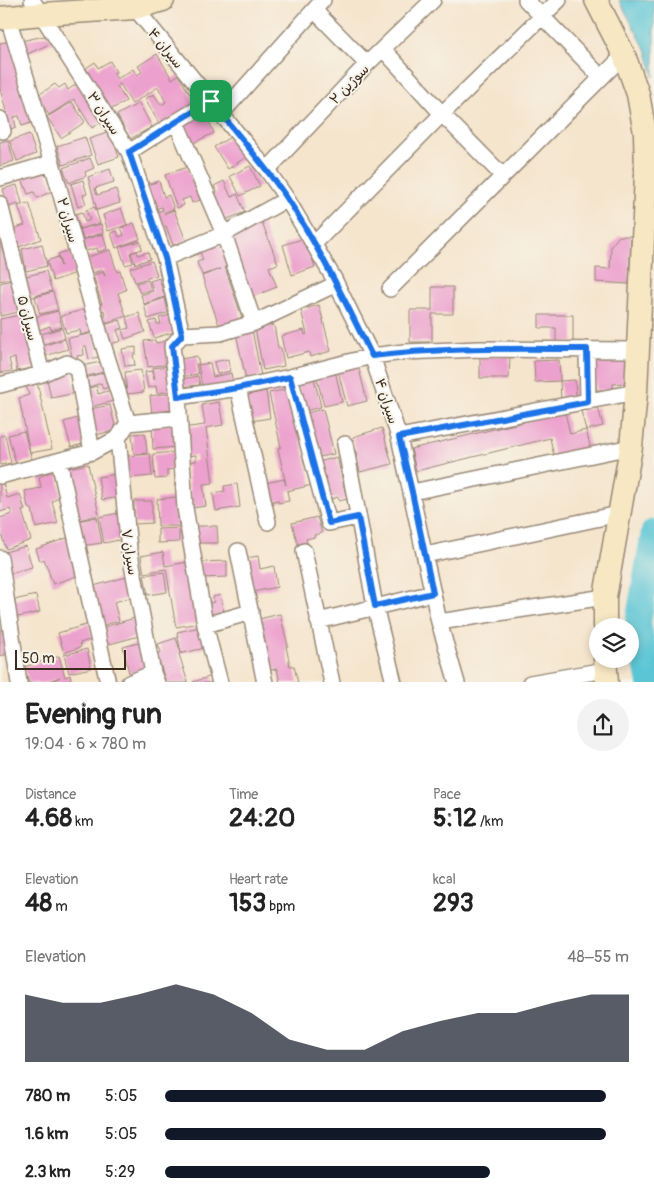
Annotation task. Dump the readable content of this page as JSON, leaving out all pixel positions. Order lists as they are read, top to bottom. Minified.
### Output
{"streets":{"street":["سیران ۴","سوژین ۲","سیران ۳","سیران ۲","سیران ۵","سیران ۷"]},"crossings":[["سیران ۴","سوژین ۲"]],"scale_bar":"50 m","page":{"scale":"50 m","heading":["Evening run","19:04 · 6 × 780 m"],"stats":[["Distance","4.68 km"],["Time","24:20"],["Pace","5:12 /km"],["Elevation","48 m"],["Heart rate","153 bpm"],["kcal","293"]],"chart":["Elevation","48–55 m"],"list":[{"name":"780 m","note":"5:05"},{"name":"1.6 km","note":"5:05"},{"name":"2.3 km","note":"5:29"}]}}
